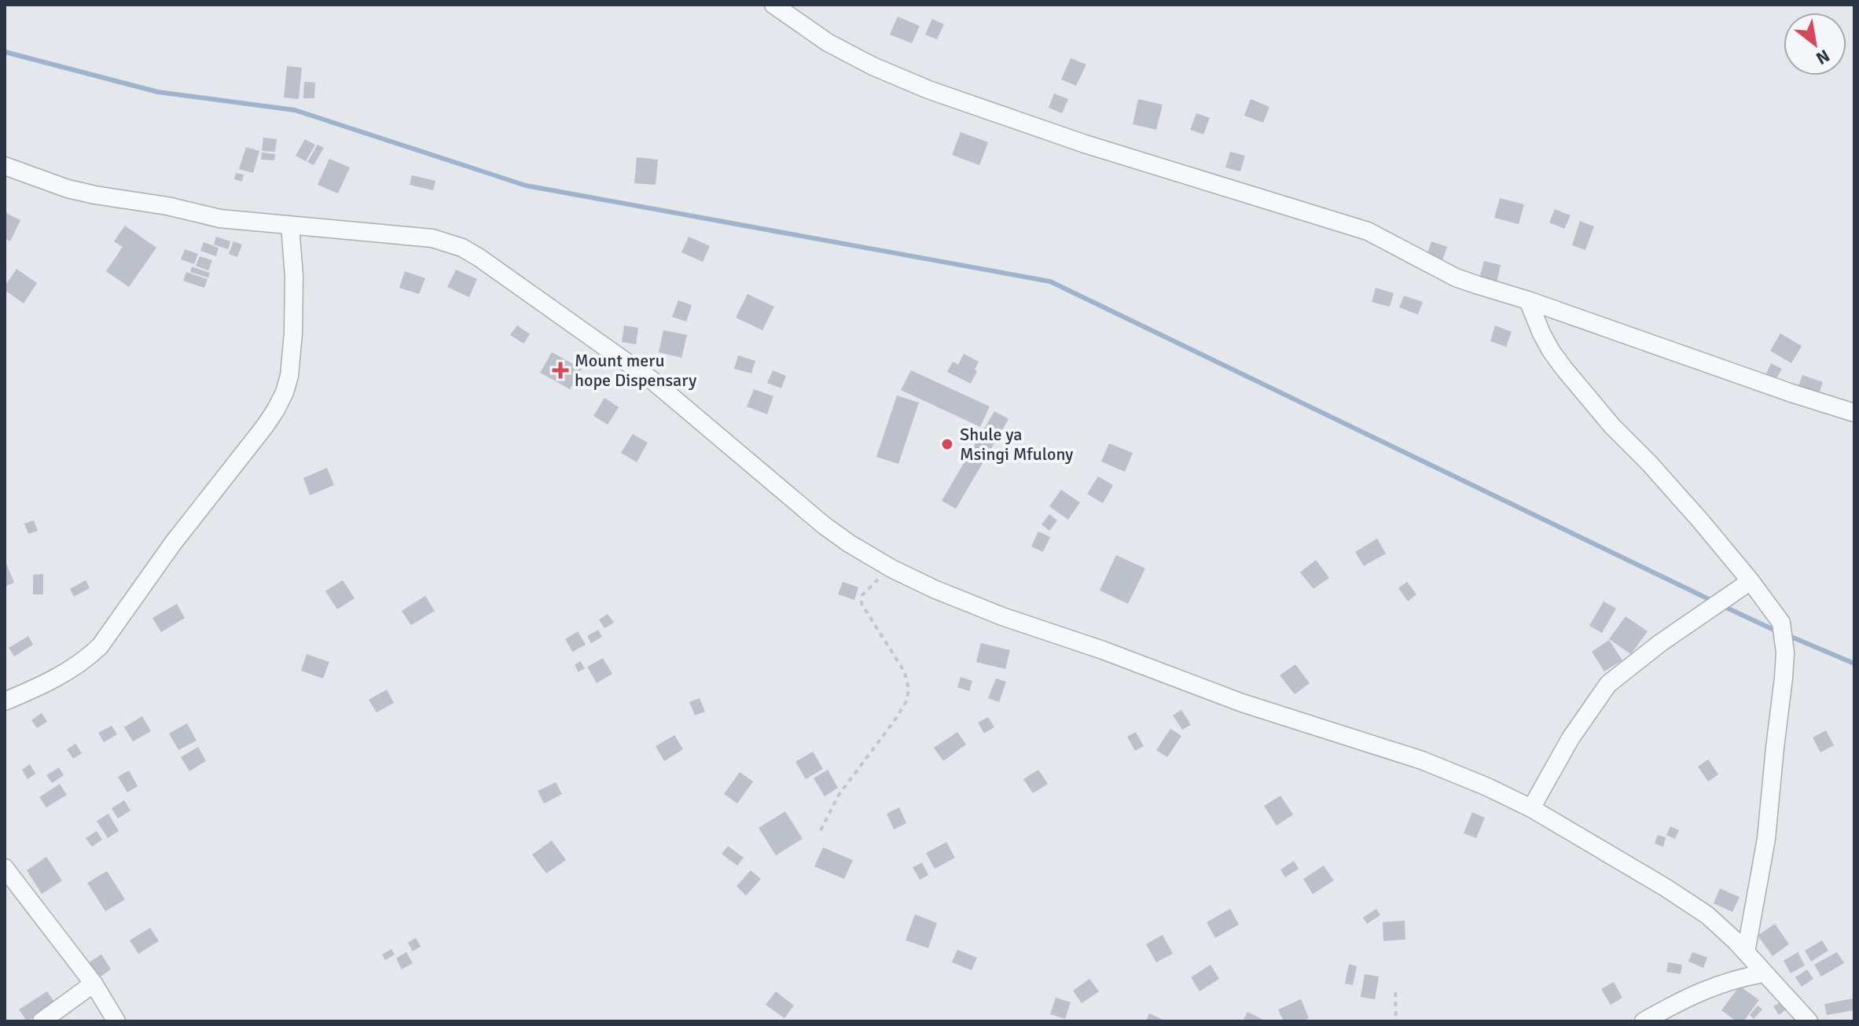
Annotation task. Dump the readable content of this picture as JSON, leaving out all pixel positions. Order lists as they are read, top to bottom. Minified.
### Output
{"places":{"health":["Mount meru hope Dispensary"],"other":["Shule ya Msingi Mfulony"]},"north":"bottom right"}
